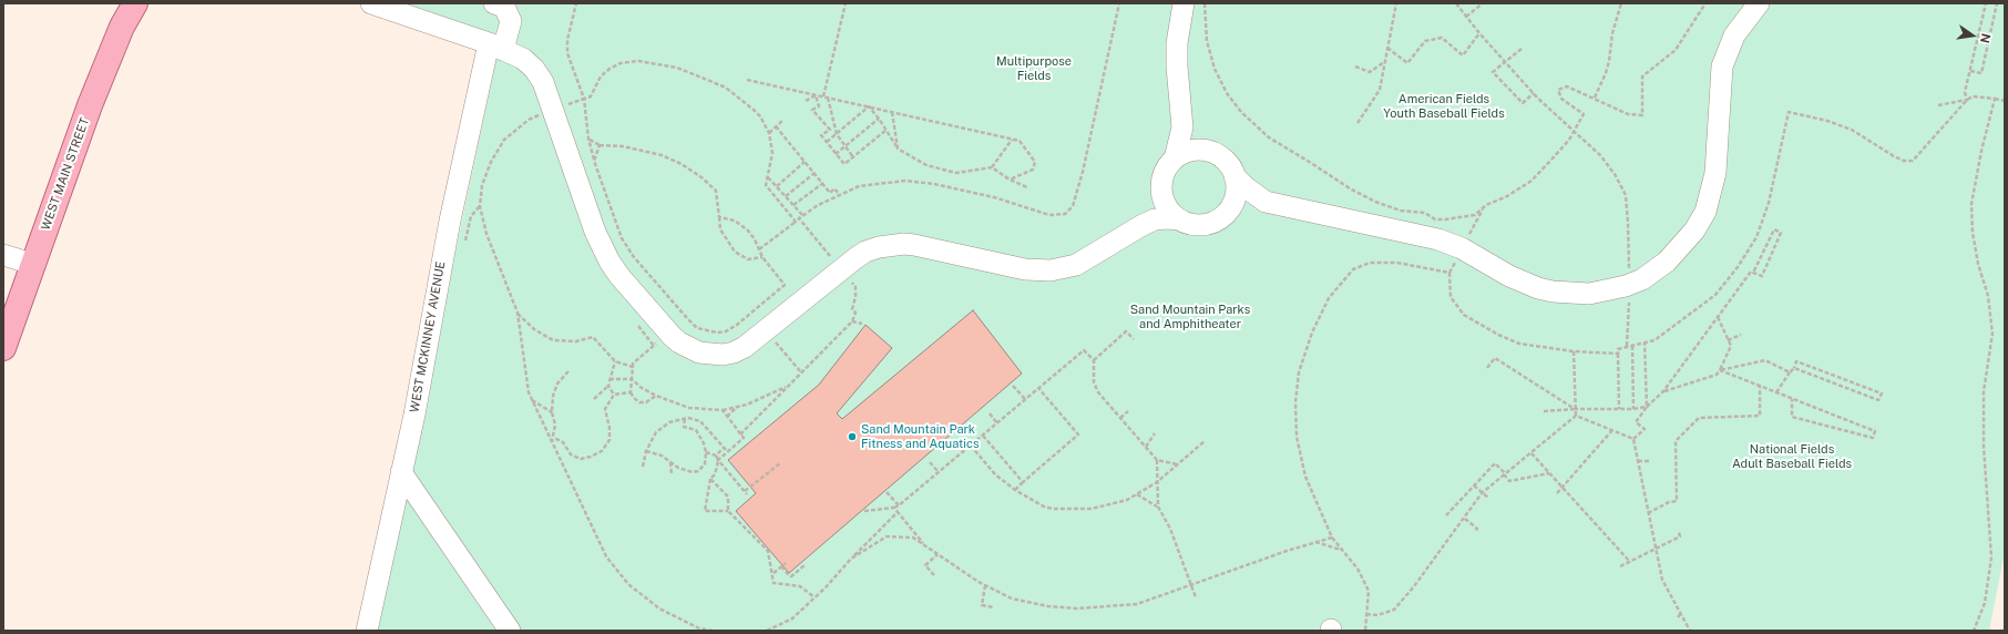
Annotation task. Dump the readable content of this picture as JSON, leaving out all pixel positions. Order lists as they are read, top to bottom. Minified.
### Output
{"streets":{"main road":["WEST MAIN STREET"],"street":["WEST MCKINNEY AVENUE"]},"parks":["Multipurpose Fields","American Fields Youth Baseball Fields","Sand Mountain Parks and Amphitheater","National Fields Adult Baseball Fields"],"places":["Sand Mountain Park Fitness and Aquatics"],"north":"right"}
